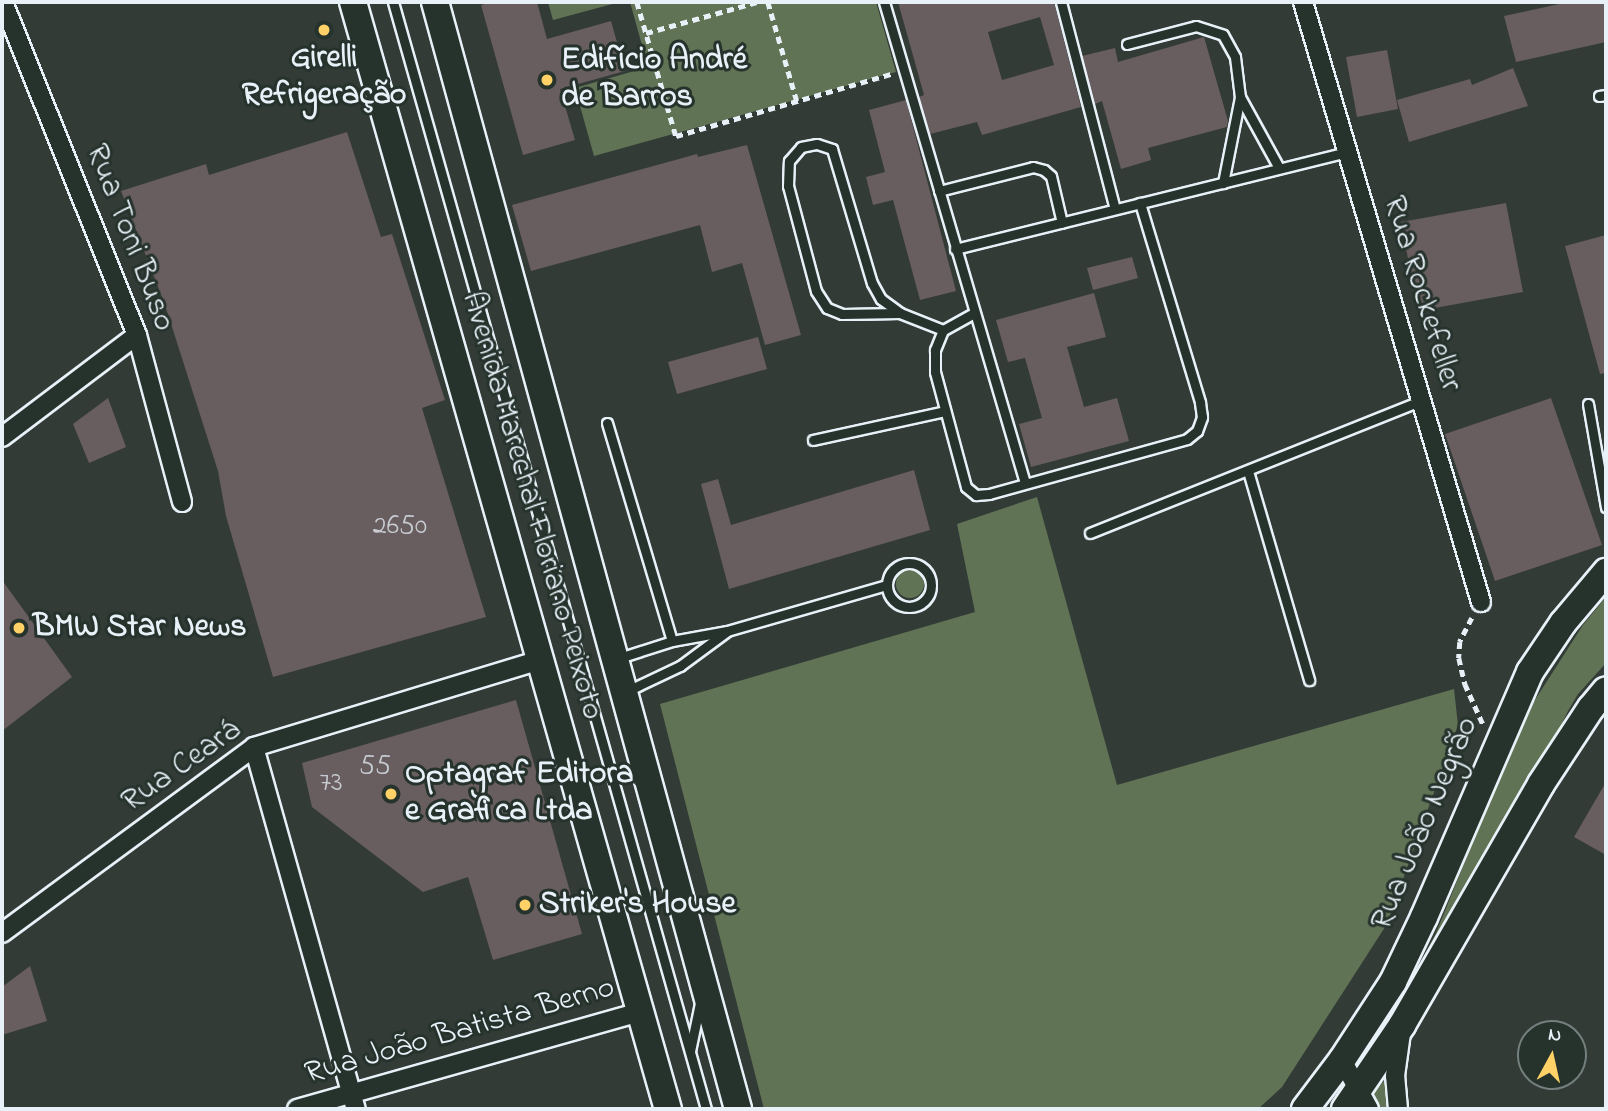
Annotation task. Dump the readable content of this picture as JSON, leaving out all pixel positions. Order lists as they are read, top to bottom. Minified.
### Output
{"streets":{"street":["Rua Toni Buso","Rua Rockefeller","Avenida Marechal Floriano Peixoto","Rua Ceará","Rua João Negrão","Rua João Batista Berno"]},"crossings":[["Avenida Marechal Floriano Peixoto","Rua Ceará"],["Avenida Marechal Floriano Peixoto","Rua João Batista Berno"]],"places":["Girelli Refrigeração","Edifício André de Barros","BMW Star News","Optagraf Editora e Grafica Ltda","Striker's House"],"house_numbers":["2650","55","73"],"north":"top"}
